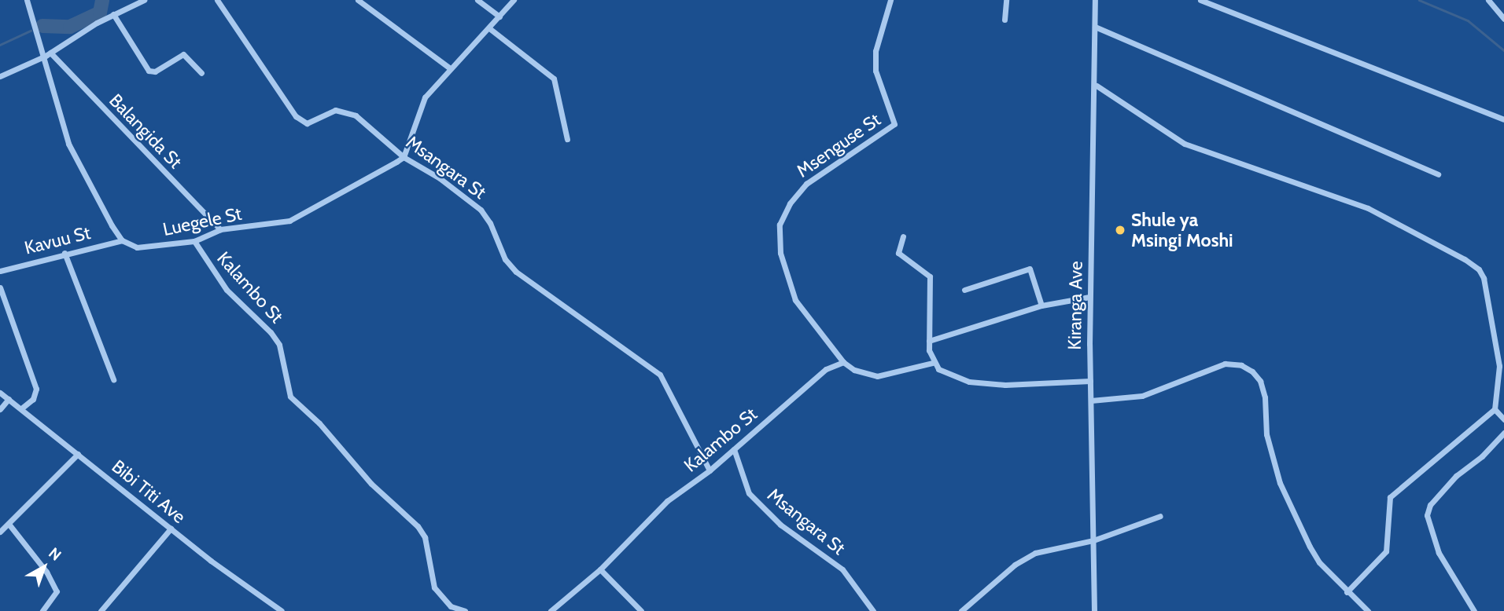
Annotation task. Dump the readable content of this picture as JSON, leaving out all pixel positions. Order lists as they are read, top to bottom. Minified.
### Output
{"streets":{"street":["Balangida St","Msenguse St","Msangara St","Luegele St","Kavuu St","Kalambo St","Kiranga Ave","Bibi Titi Ave"]},"crossings":[["Balangida St","Luegele St"],["Msenguse St","Kalambo St"],["Msangara St","Luegele St"],["Msangara St","Kalambo St"],["Luegele St","Kavuu St"],["Luegele St","Kalambo St"]],"places":["Shule ya Msingi Moshi"],"north":"top right"}
